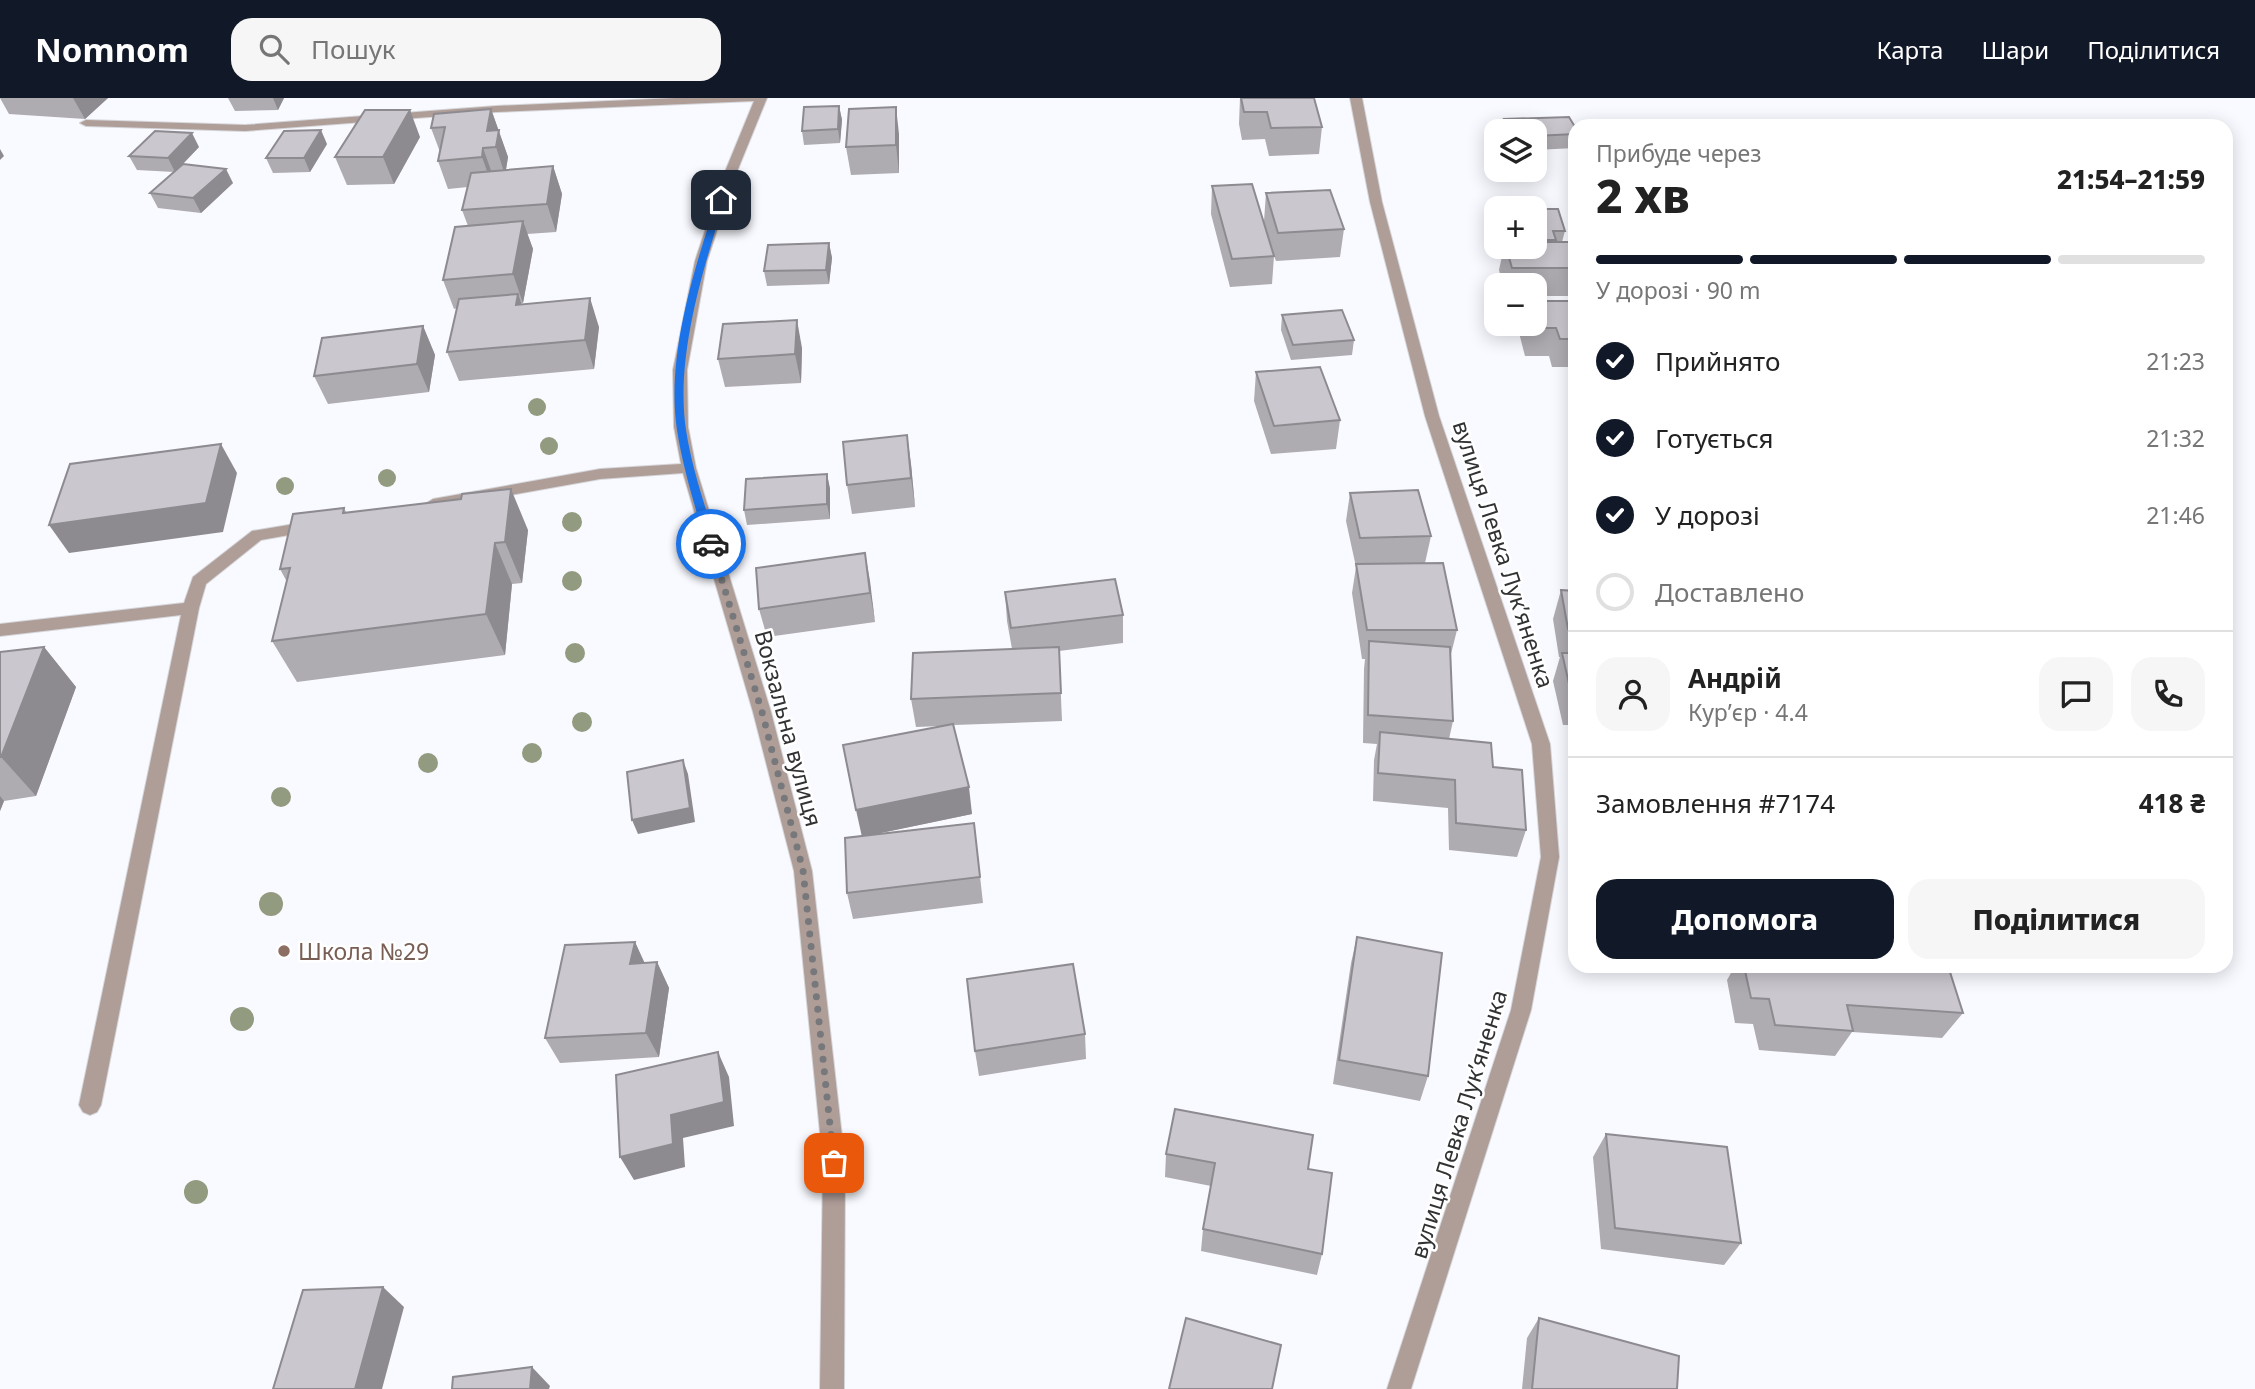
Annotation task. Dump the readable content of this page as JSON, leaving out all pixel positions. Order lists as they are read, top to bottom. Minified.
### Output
{"streets":{"street":["вулиця Левка Лукʼяненка","Вокзальна вулиця"]},"places":["Школа №29"],"page":{"header":"Nomnom","search":"Пошук","nav":["Карта","Шари","Поділитися"],"map_buttons":["+","−"],"heading":["2 хв","Прибуде через","21:54–21:59"],"panel":["Андрій","Кур’єр · 4.4","Замовлення #7174","418 ₴"],"bar":"У дорозі · 90 m","list":[["Прийнято","21:23"],["Готується","21:32"],["У дорозі","21:46"],"Доставлено"],"buttons":["Допомога","Поділитися"]}}
